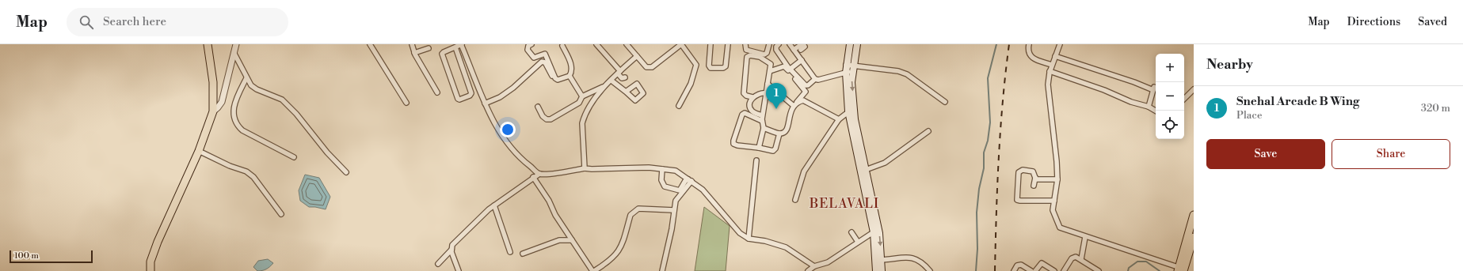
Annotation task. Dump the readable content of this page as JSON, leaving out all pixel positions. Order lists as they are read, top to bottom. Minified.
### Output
{"districts":["BELAVALI"],"scale_bar":"100 m","page":{"header":"Map","search":"Search here","nav":["Map","Directions","Saved"],"heading":"Nearby","map_buttons":["+","−"],"pins":"1","list":[{"mark":"1","name":"Snehal Arcade B Wing","note":"Place","value":"320 m"}],"buttons":["Save","Share"],"scale":"100 m"}}
